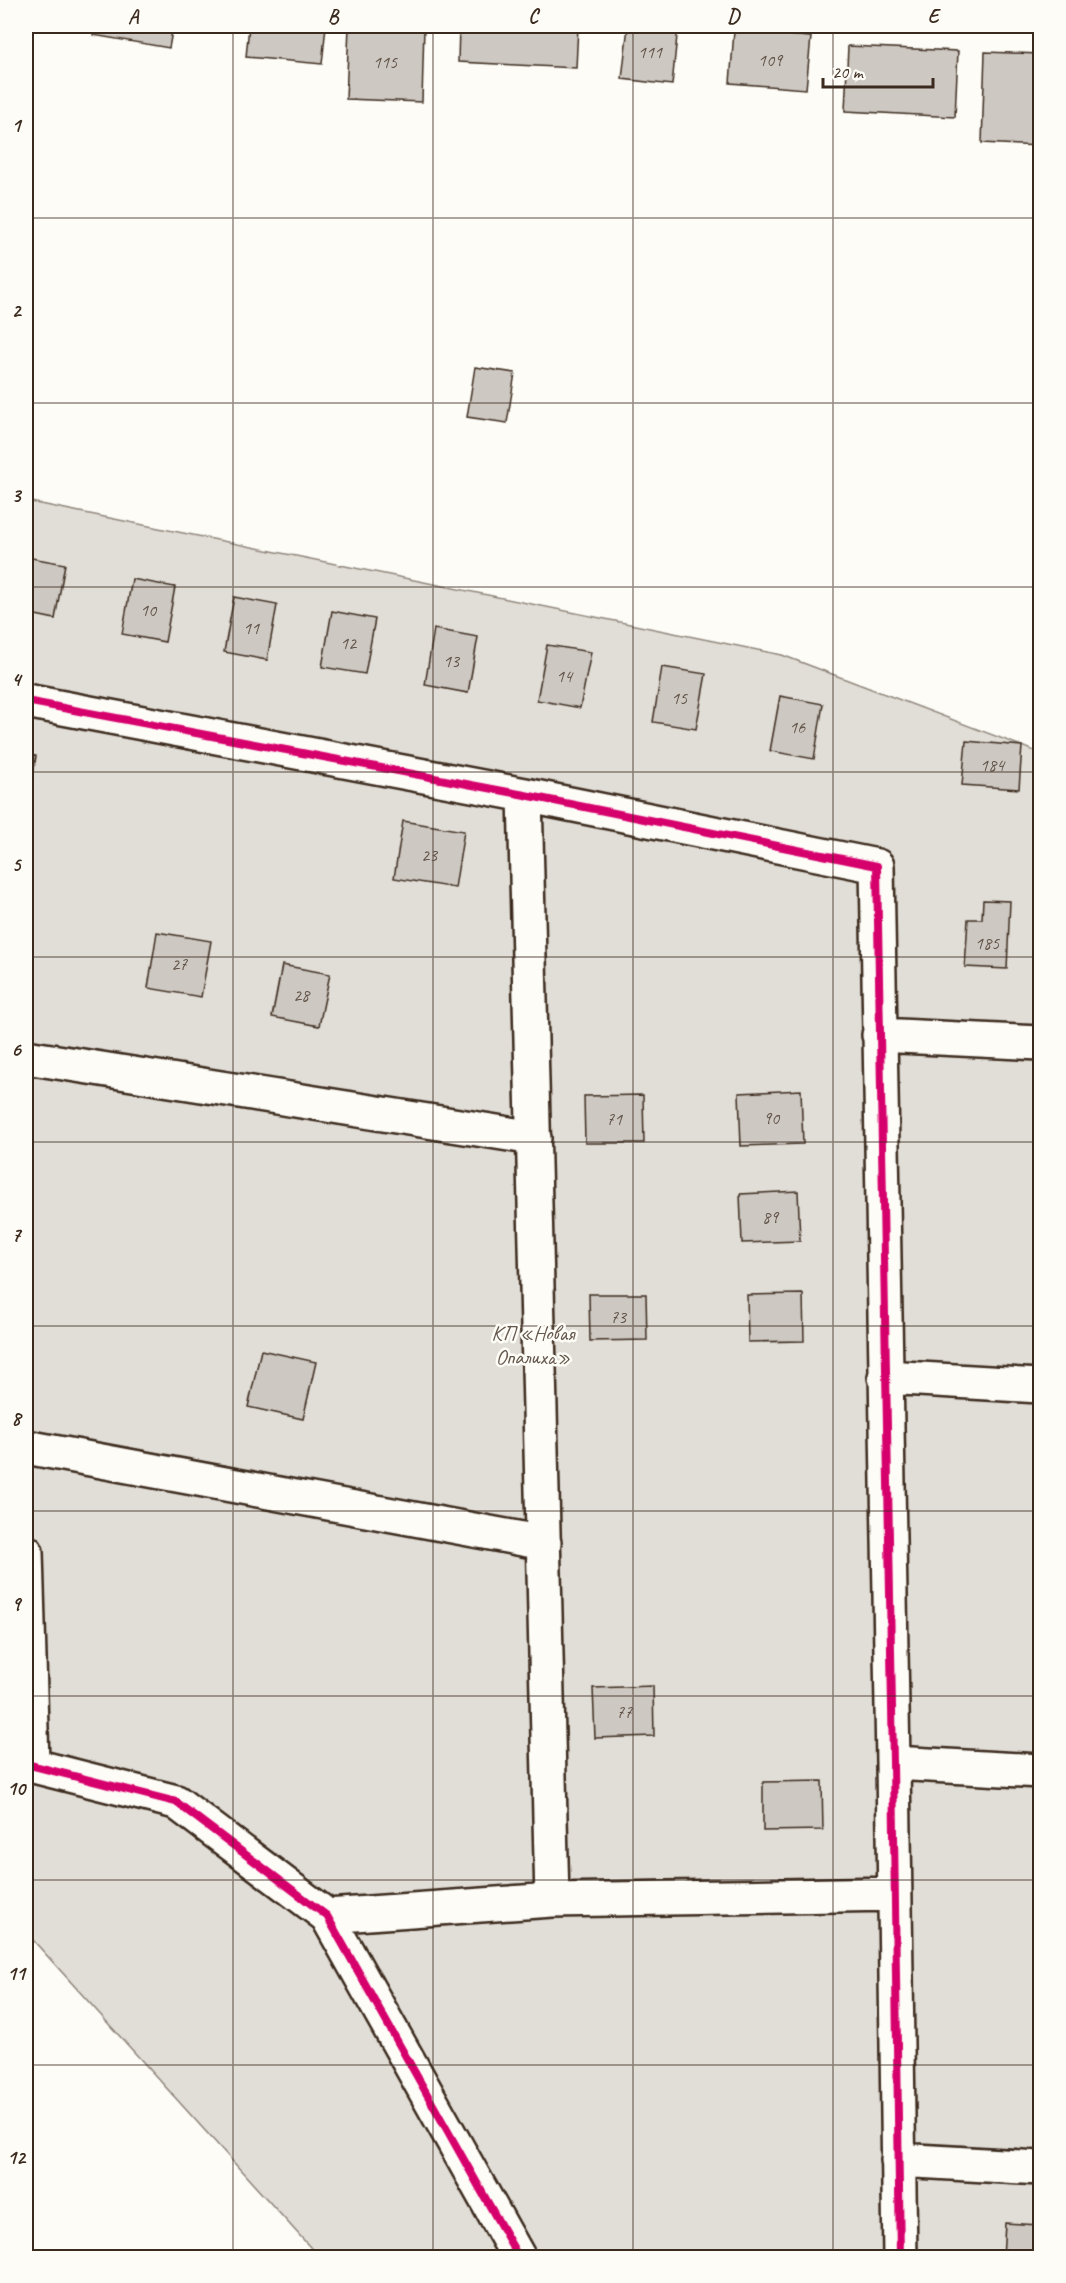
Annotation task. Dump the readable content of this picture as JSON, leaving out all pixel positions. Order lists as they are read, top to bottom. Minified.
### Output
{"parks":["КП «Новая Опалиха»"],"house_numbers":["111","109","115","10","11","12","13","14","15","16","184","23","185","27","28","90","71","89","73","77"],"scale_bar":"20 m","grid":{"columns":["A","B","C","D","E"],"rows":["1","2","3","4","5","6","7","8","9","10","11","12"]}}
